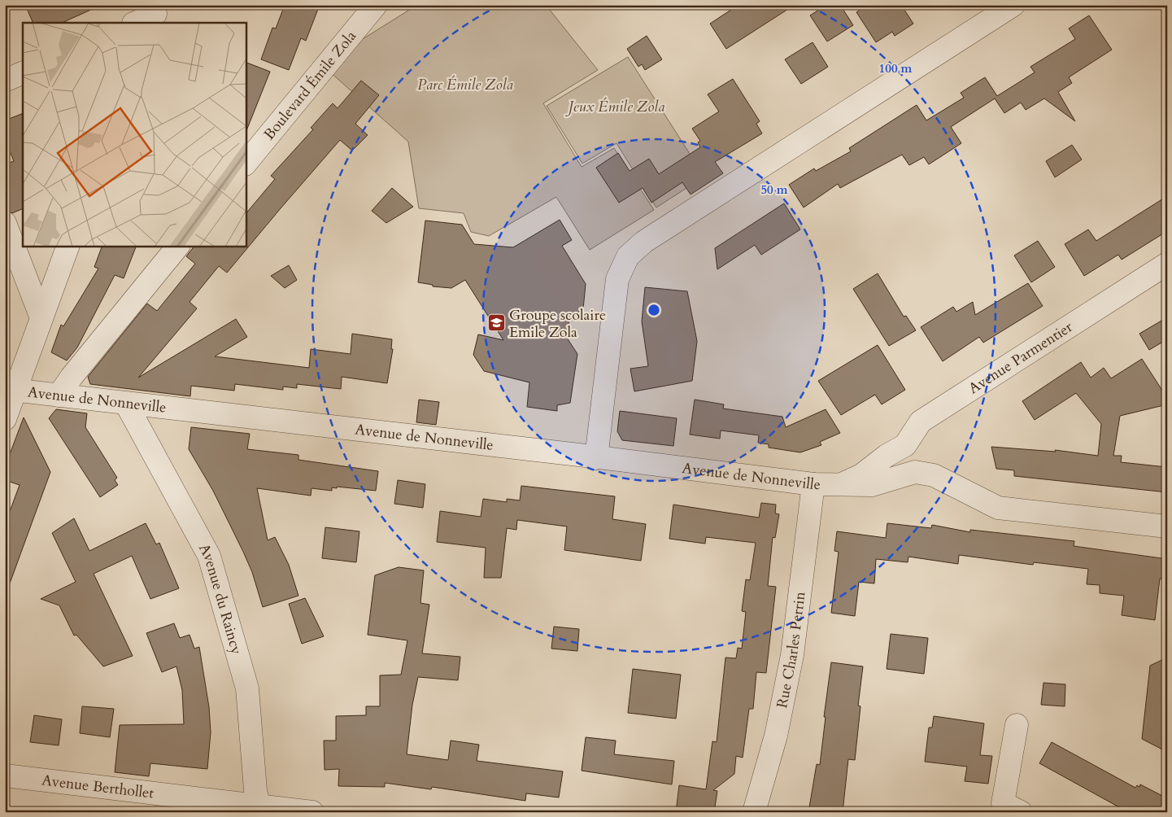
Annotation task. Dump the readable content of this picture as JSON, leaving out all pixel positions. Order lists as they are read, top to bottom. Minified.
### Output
{"streets":{"street":["Boulevard Émile Zola","Avenue Parmentier","Avenue de Nonneville","Avenue du Raincy","Rue Charles Perrin","Avenue Berthollet"]},"crossings":[["Avenue Parmentier","Avenue de Nonneville"],["Avenue de Nonneville","Avenue du Raincy"],["Avenue de Nonneville","Rue Charles Perrin"],["Avenue du Raincy","Avenue Berthollet"]],"parks":["Parc Émile Zola","Jeux Émile Zola"],"places":{"school or university":["Groupe scolaire Emile Zola"]},"rings":["100 m","50 m"]}
